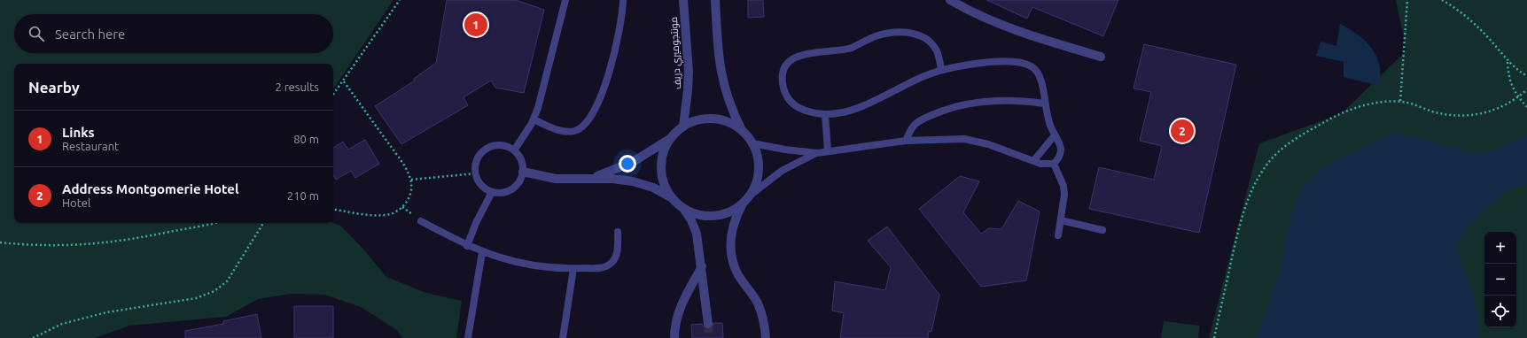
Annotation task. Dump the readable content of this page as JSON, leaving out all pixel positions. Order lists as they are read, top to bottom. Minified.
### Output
{"streets":{"street":["مونتجوميري دريف"]},"page":{"pins":["1","2"],"search":"Search here","heading":["Nearby","2 results"],"list":[{"mark":"1","name":"Links","note":"Restaurant","value":"80 m"},{"mark":"2","name":"Address Montgomerie Hotel","note":"Hotel","value":"210 m"}],"map_buttons":["+","−"]}}
